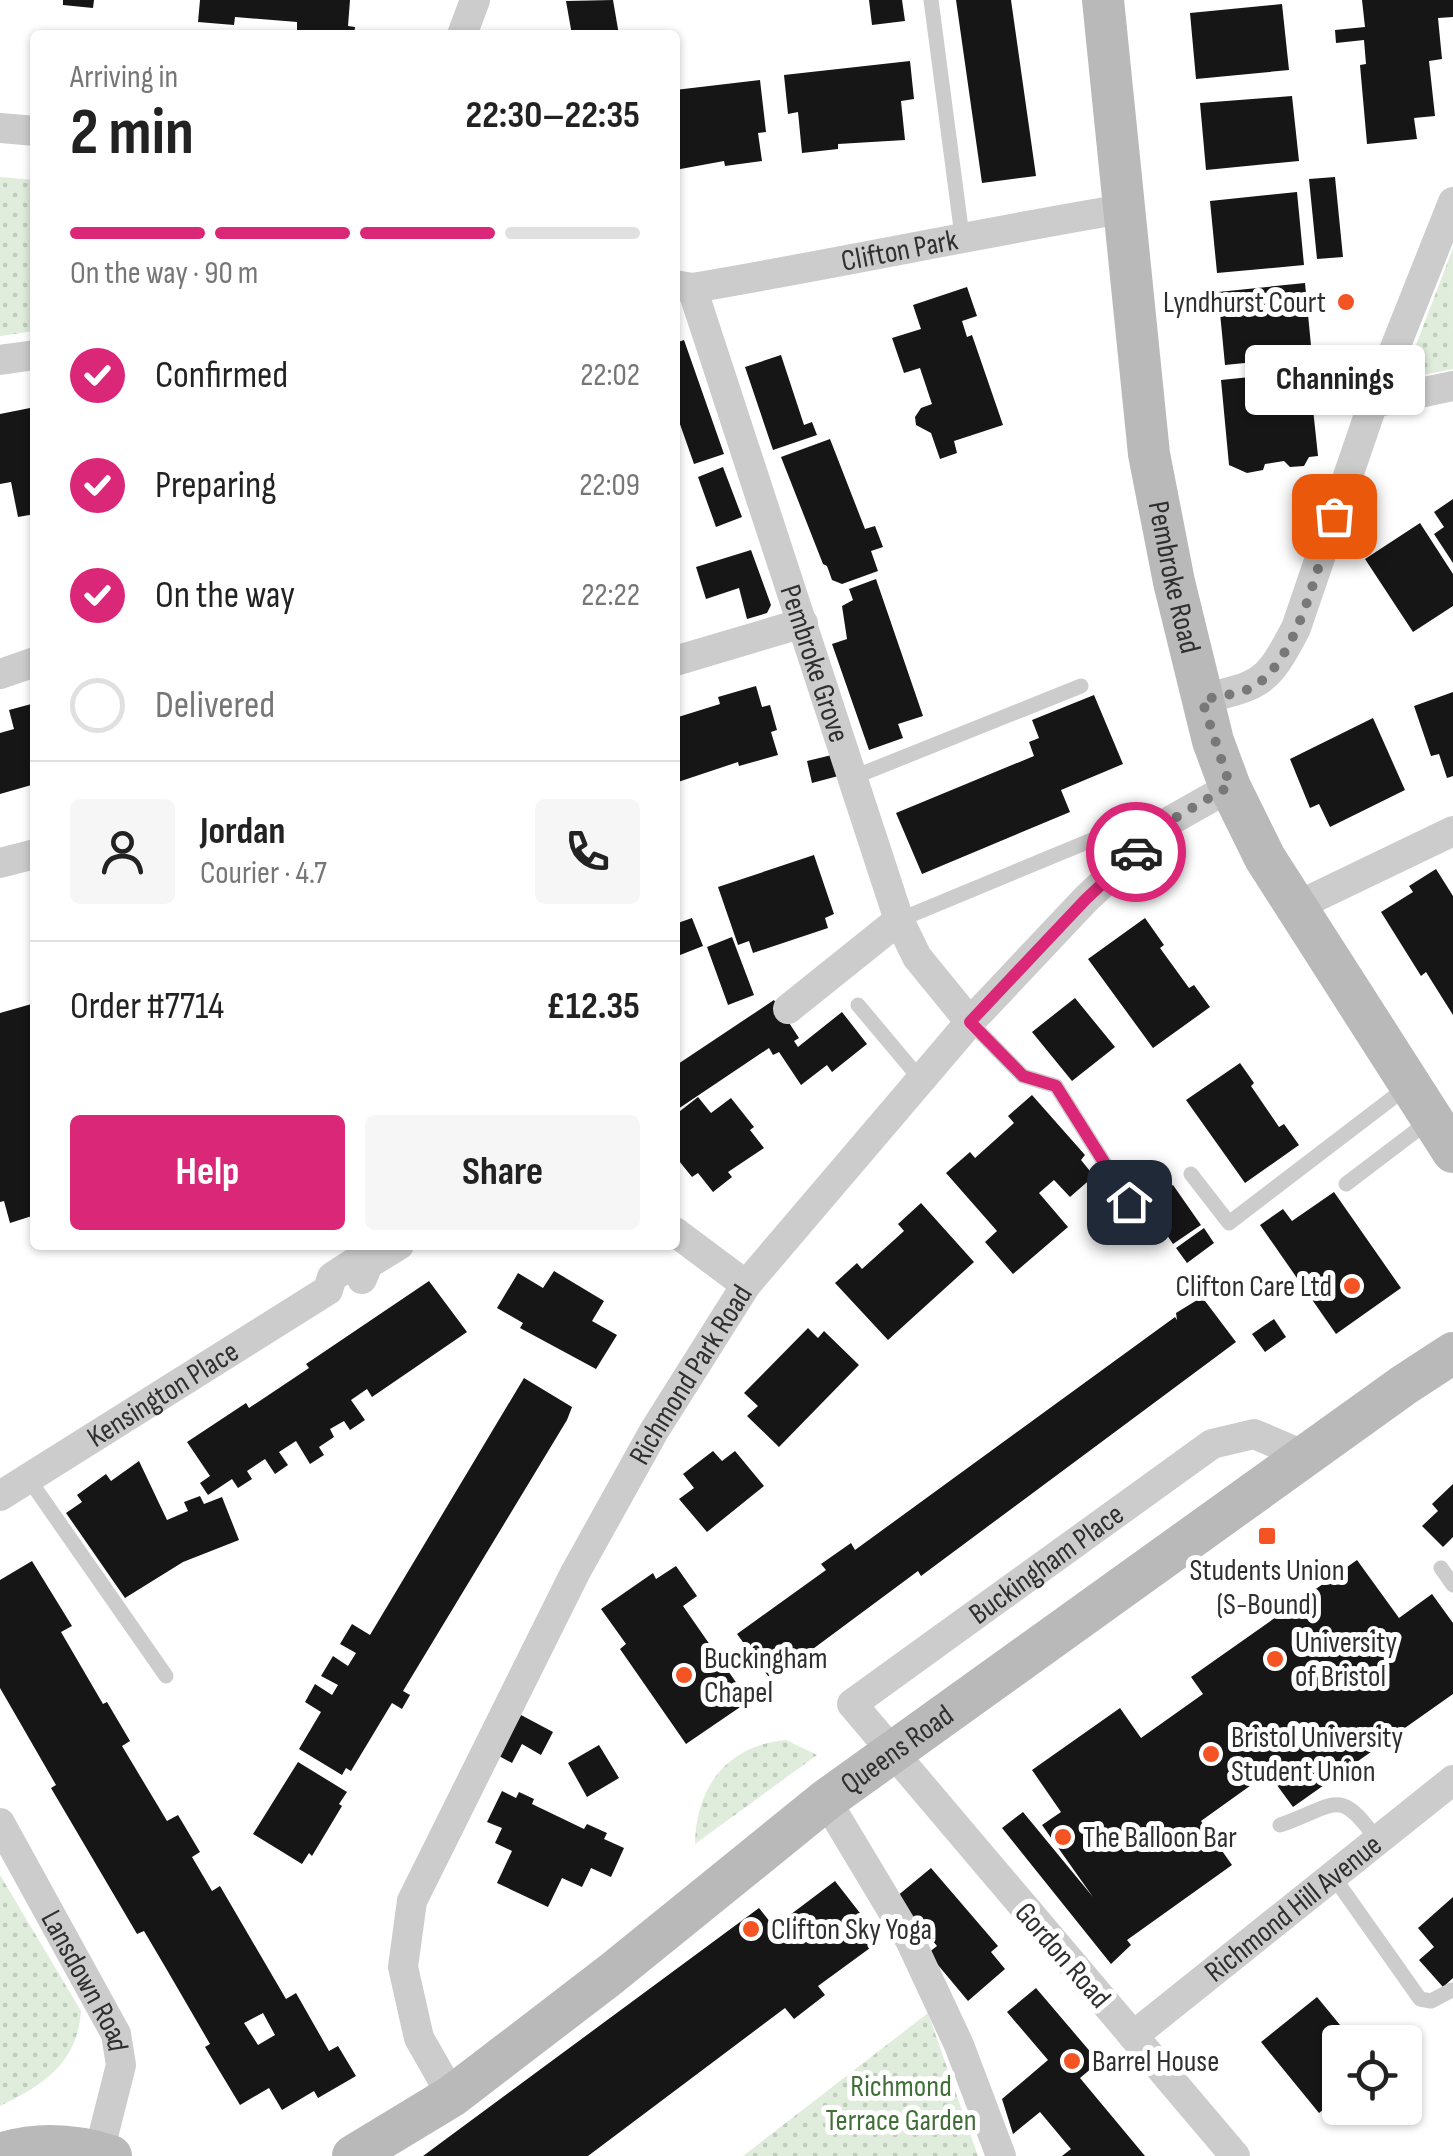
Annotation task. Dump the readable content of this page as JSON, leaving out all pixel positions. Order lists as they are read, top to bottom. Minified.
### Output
{"streets":{"main road":["Pembroke Road","Queens Road"],"street":["Clifton Park","Pembroke Grove","Richmond Park Road","Kensington Place","Buckingham Place","Richmond Hill Avenue","Gordon Road","Lansdown Road"]},"crossings":[["Clifton Park","Pembroke Road"],["Clifton Park","Pembroke Grove"],["Pembroke Road","Richmond Park Road"],["Pembroke Grove","Richmond Park Road"],["Richmond Park Road","Queens Road"],["Buckingham Place","Queens Road"],["Buckingham Place","Gordon Road"],["Queens Road","Gordon Road"],["Richmond Hill Avenue","Gordon Road"]],"parks":["Richmond Terrace Garden"],"places":{"other":["Lyndhurst Court","Channings","Clifton Care Ltd","University of Bristol","Buckingham Chapel","Bristol University Student Union","The Balloon Bar","Clifton Sky Yoga","Barrel House"],"transit":["Students Union (S-Bound)"]},"page":{"heading":["2 min","Arriving in","22:30–22:35"],"panel":["Jordan","Courier · 4.7","Order #7714","£12.35"],"bar":"On the way · 90 m","list":[["Confirmed","22:02"],["Preparing","22:09"],["On the way","22:22"],"Delivered"],"bubble":"Channings","buttons":["Help","Share"]}}
